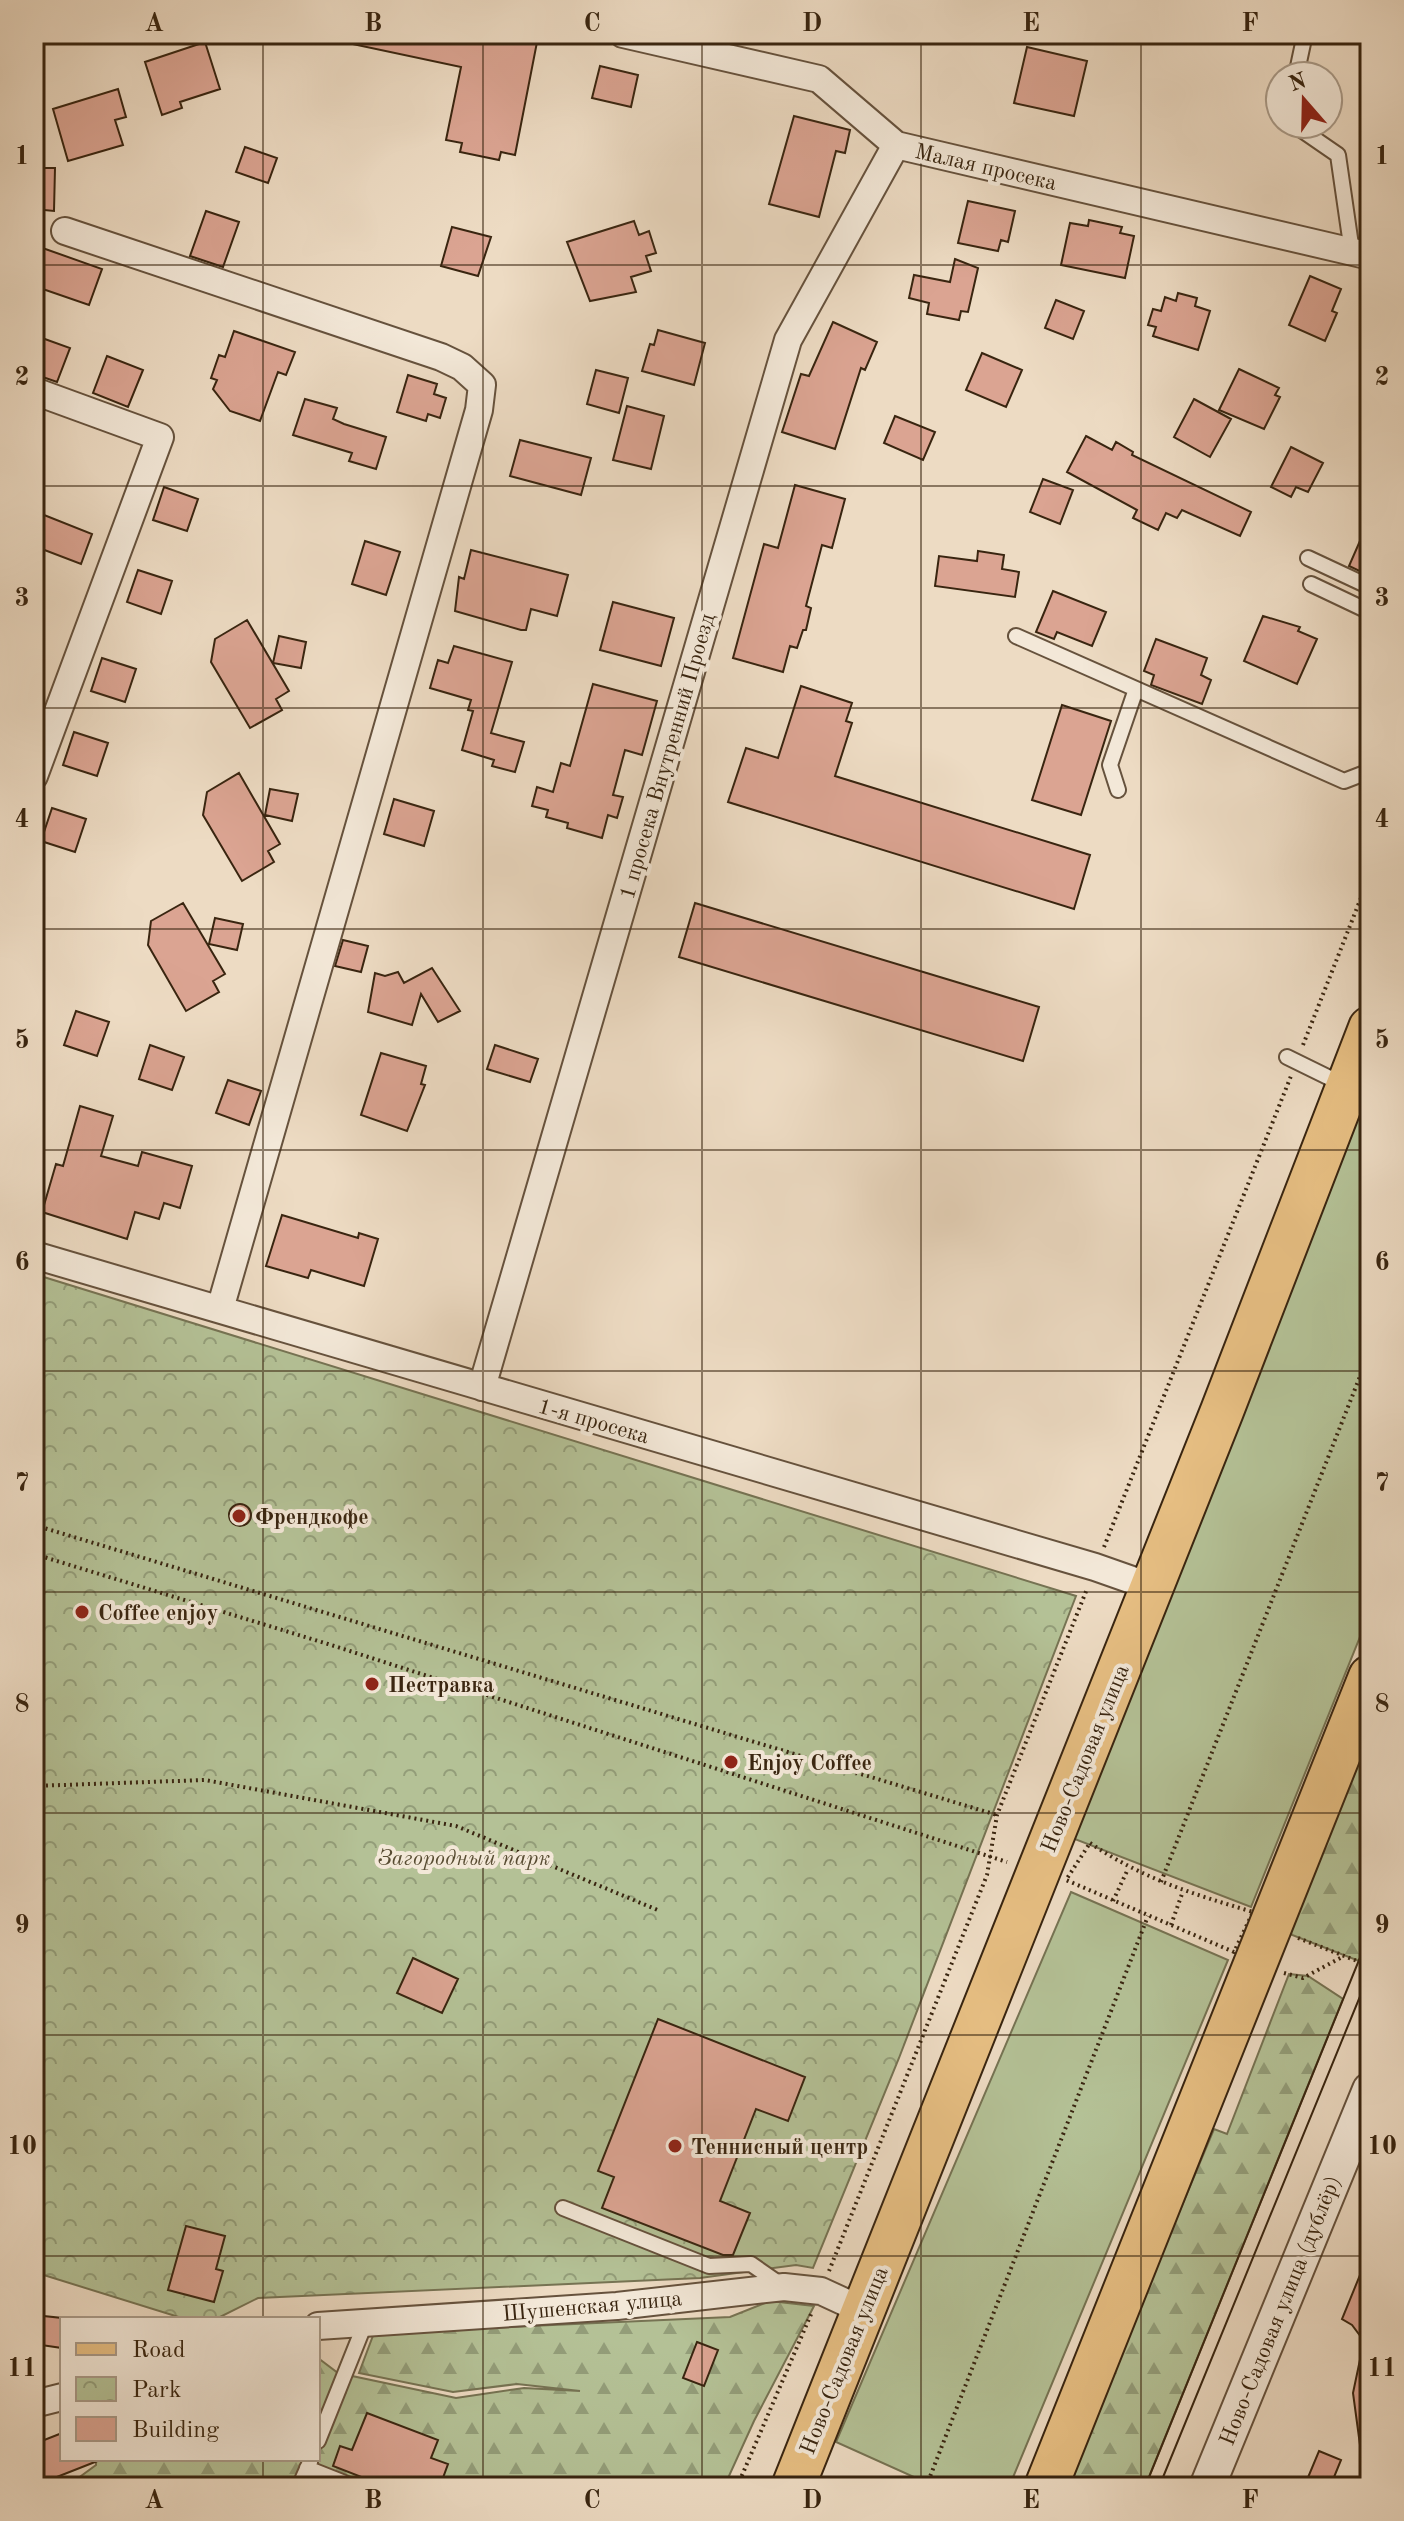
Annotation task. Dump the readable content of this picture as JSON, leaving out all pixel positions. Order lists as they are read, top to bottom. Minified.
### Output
{"streets":{"main road":["Ново-Садовая улица"],"street":["Малая просека","1 просека Внутренний Проезд","1-я просека","Шушенская улица","Ново-Садовая улица (дублёр)"]},"crossings":[["Малая просека","1 просека Внутренний Проезд"],["1 просека Внутренний Проезд","1-я просека"],["1-я просека","Ново-Садовая улица"],["Ново-Садовая улица","Шушенская улица"]],"parks":["Загородный парк"],"places":["Френдкофе","Coffee enjoy","Пестравка","Enjoy Coffee","Теннисный центр"],"legend":["Road","Park","Building"],"north":"top","grid":{"columns":["A","B","C","D","E","F"],"rows":["1","2","3","4","5","6","7","8","9","10","11"]}}
